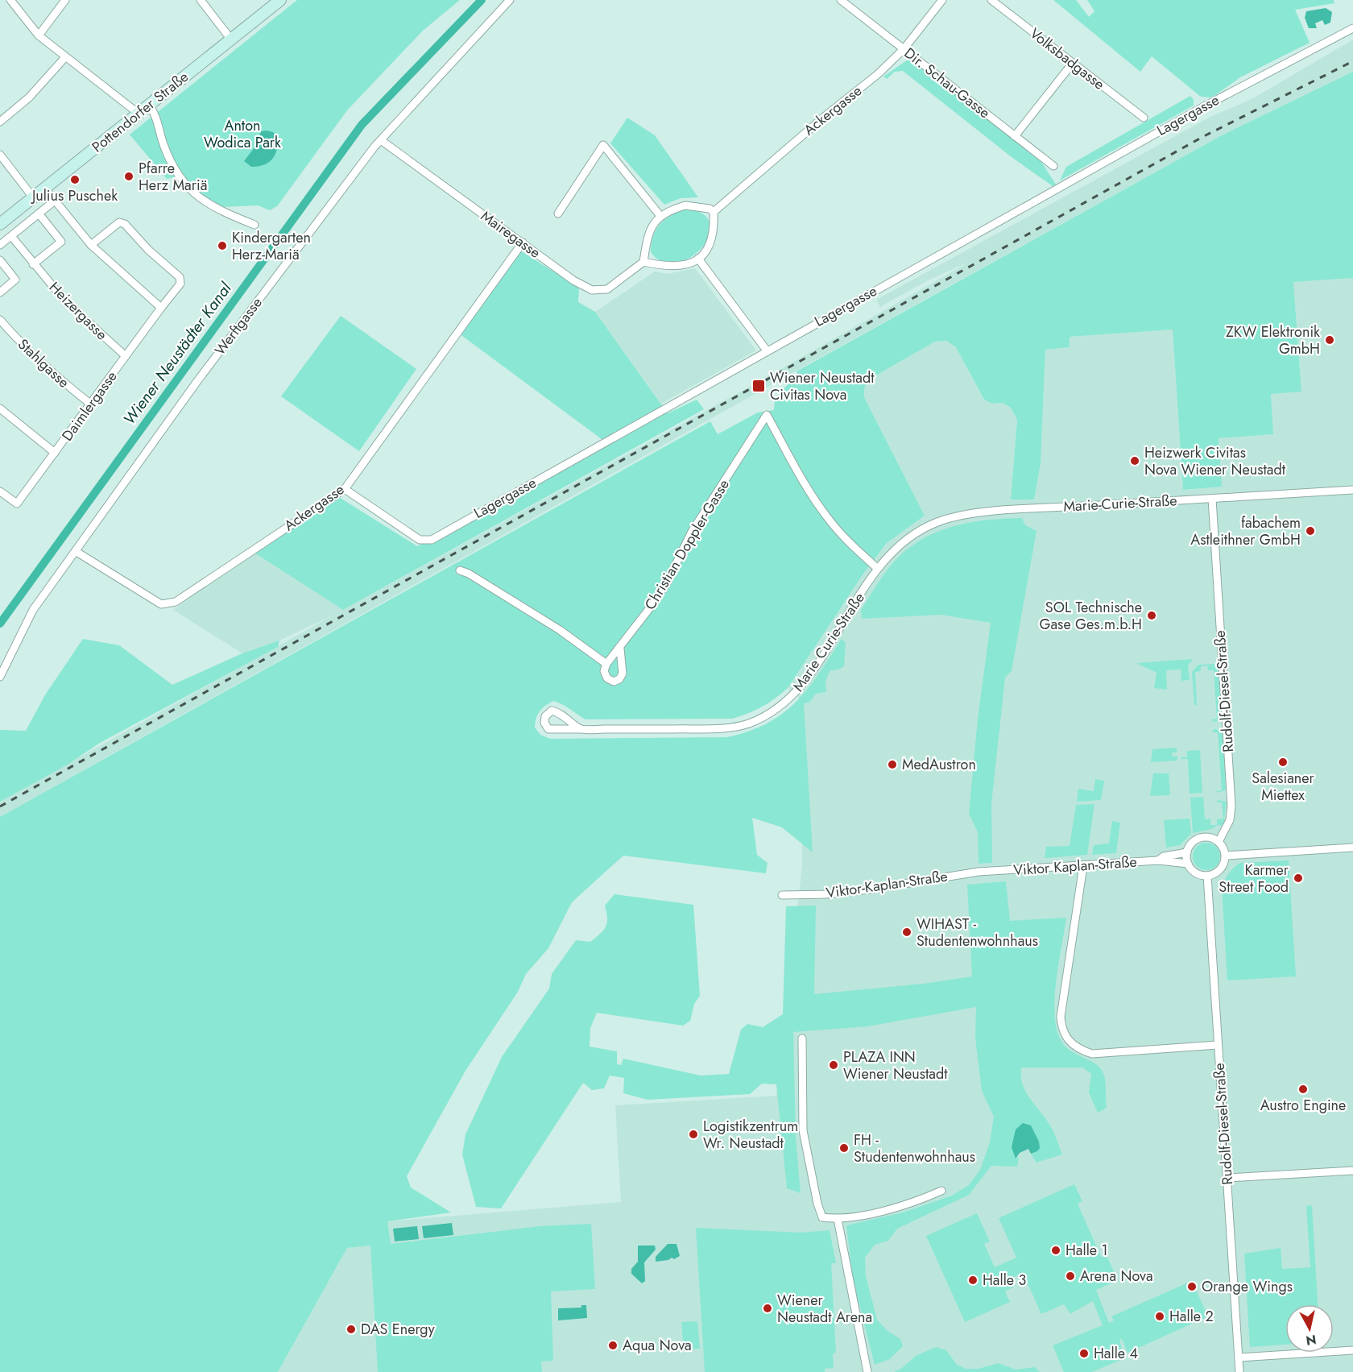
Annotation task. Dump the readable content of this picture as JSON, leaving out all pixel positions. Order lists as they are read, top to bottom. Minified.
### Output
{"streets":{"main road":["Pottendorfer Straße"],"street":["Volksbadgasse","Dir. Schau-Gasse","Ackergasse","Lagergasse","Mairegasse","Heizergasse","Werftgasse","Stahlgasse","Daimlergasse","Marie-Curie-Straße","Christian Doppler-Gasse","Marie Curie-Straße","Rudolf-Diesel-Straße","Viktor Kaplan-Straße","Viktor-Kaplan-Straße"]},"crossings":[["Dir. Schau-Gasse","Ackergasse"],["Ackergasse","Lagergasse"],["Ackergasse","Mairegasse"],["Ackergasse","Werftgasse"],["Mairegasse","Werftgasse"],["Heizergasse","Daimlergasse"],["Stahlgasse","Daimlergasse"],["Marie-Curie-Straße","Marie Curie-Straße"],["Marie-Curie-Straße","Rudolf-Diesel-Straße"],["Christian Doppler-Gasse","Marie Curie-Straße"],["Rudolf-Diesel-Straße","Viktor Kaplan-Straße"],["Viktor Kaplan-Straße","Viktor-Kaplan-Straße"]],"water":["Wiener Neustädter Kanal"],"parks":["Anton Wodica Park"],"places":{"other":["Pfarre Herz Mariä","Julius Puschek","Kindergarten Herz-Mariä","ZKW Elektronik GmbH","Heizwerk Civitas Nova Wiener Neustadt","fabachem Astleithner GmbH","SOL Technische Gase Ges.m.b.H","Salesianer Miettex","MedAustron","Karmer Street Food","WIHAST - Studentenwohnhaus","PLAZA INN Wiener Neustadt","Austro Engine","Logistikzentrum Wr. Neustadt","FH - Studentenwohnhaus","Halle 1","Arena Nova","Halle 3","Orange Wings","Wiener Neustadt Arena","Halle 2","DAS Energy","Aqua Nova","Halle 4"],"transit":["Wiener Neustadt Civitas Nova"]},"north":"bottom"}
